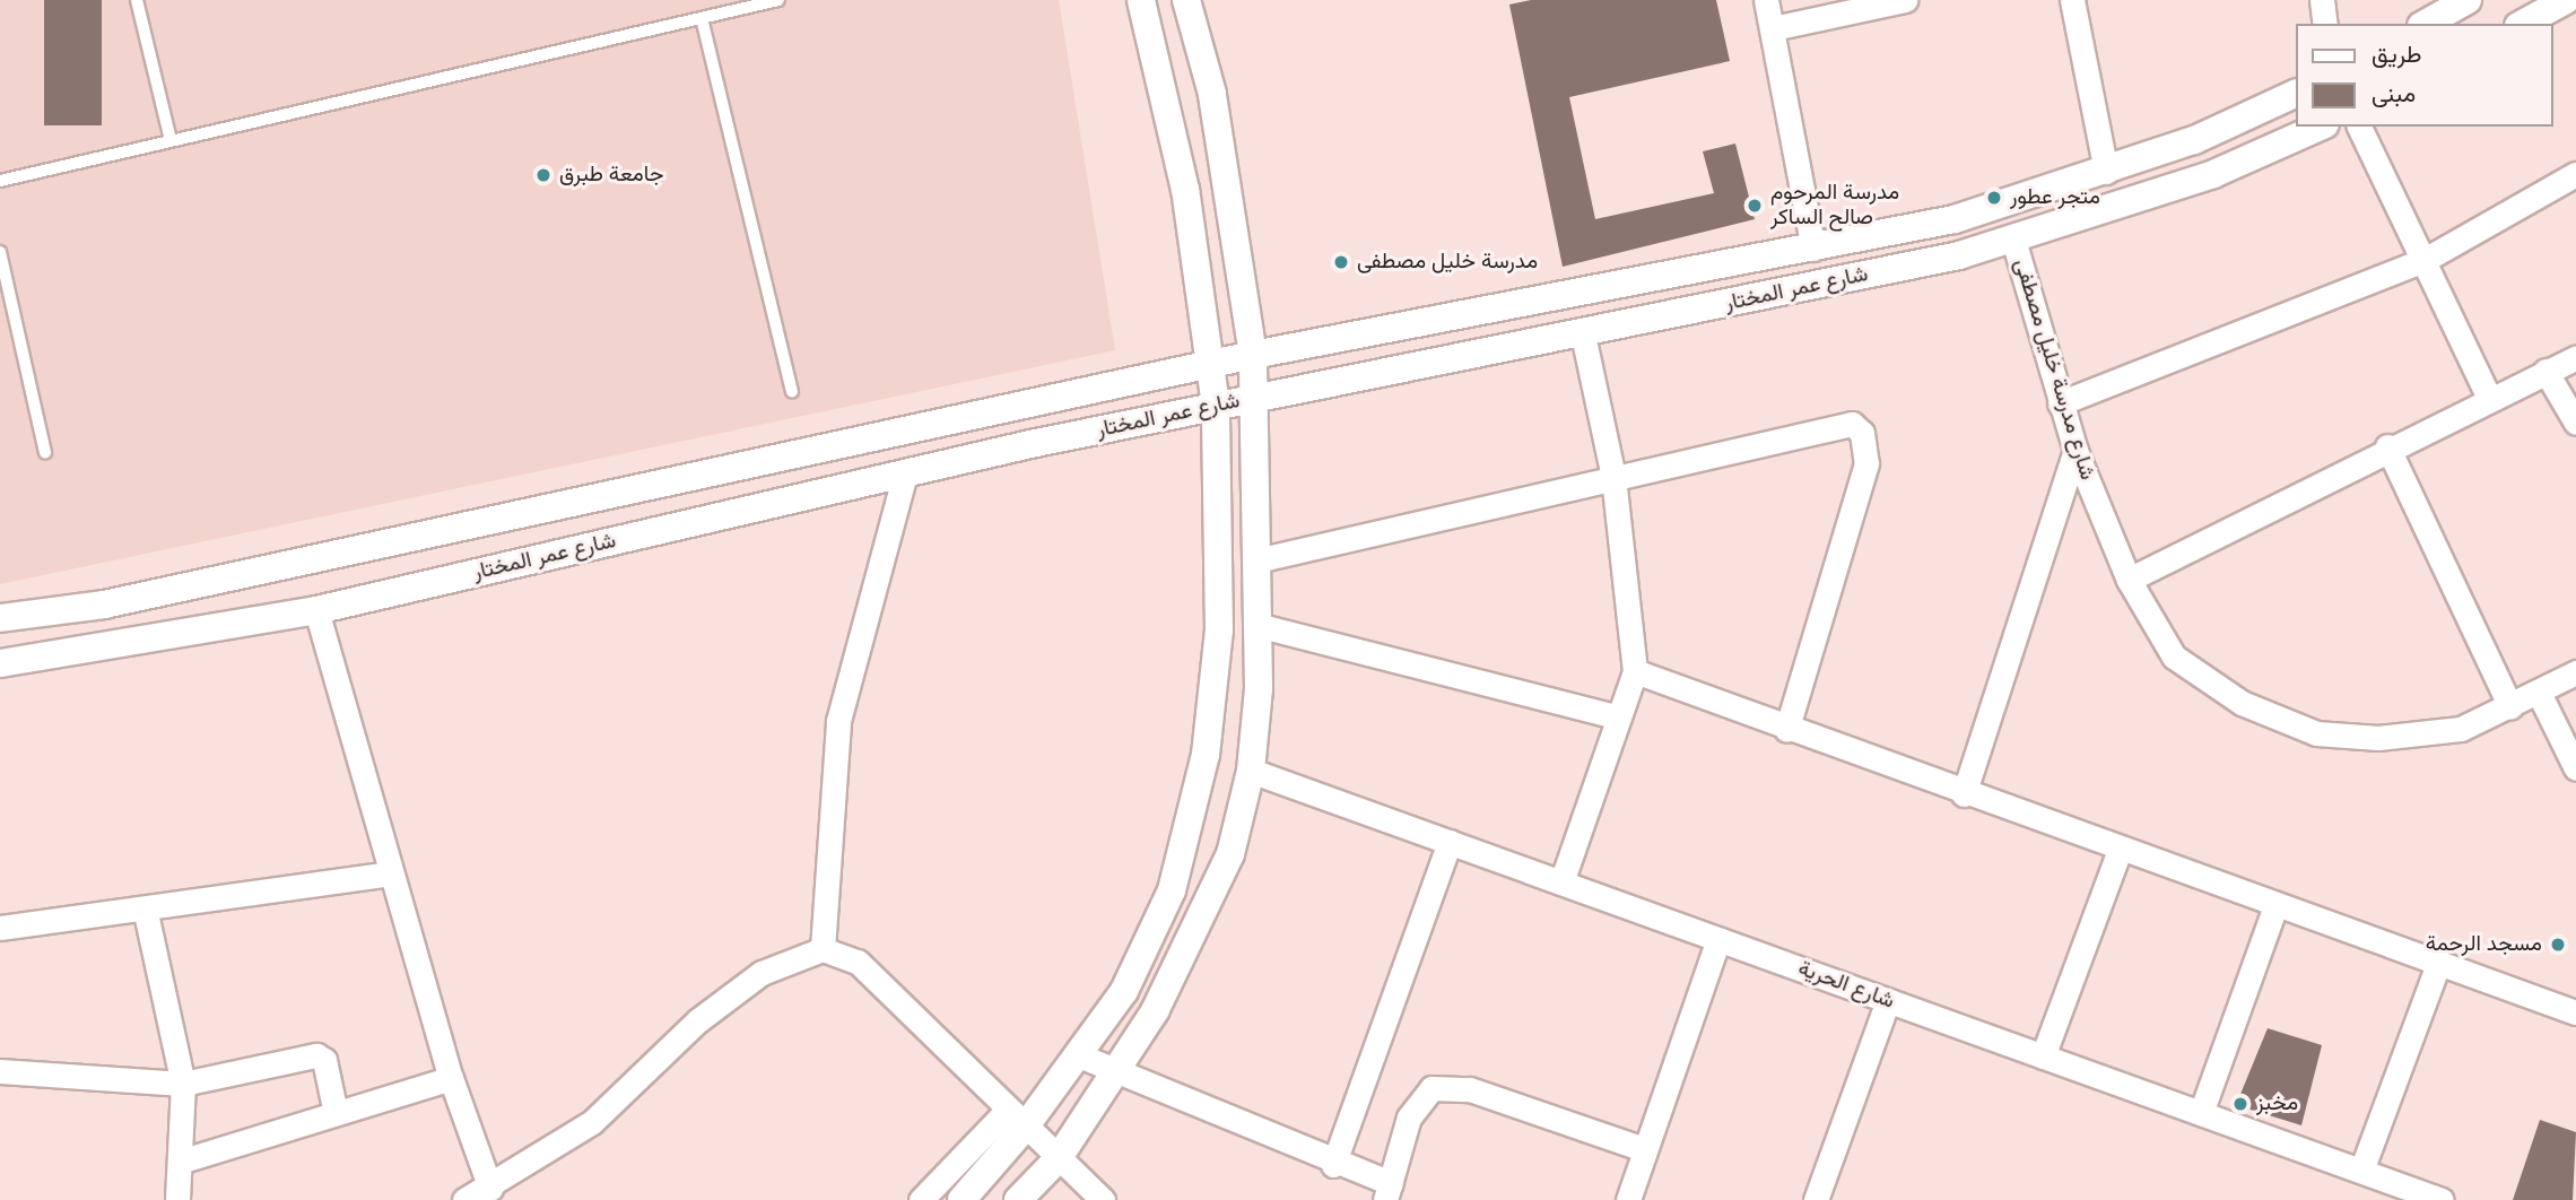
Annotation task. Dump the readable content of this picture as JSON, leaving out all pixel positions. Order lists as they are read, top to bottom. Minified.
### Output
{"streets":{"street":["شارع عمر المختار","شارع مدرسة خليل مصطفى","شارع الحرية"]},"crossings":[["شارع عمر المختار","شارع مدرسة خليل مصطفى"]],"places":["جامعة طبرق","متجر عطور","مدرسة المرحوم صالح الساكر","مدرسة خليل مصطفى","مسجد الرحمة","مخبز"],"legend":["طريق","مبنى"]}
